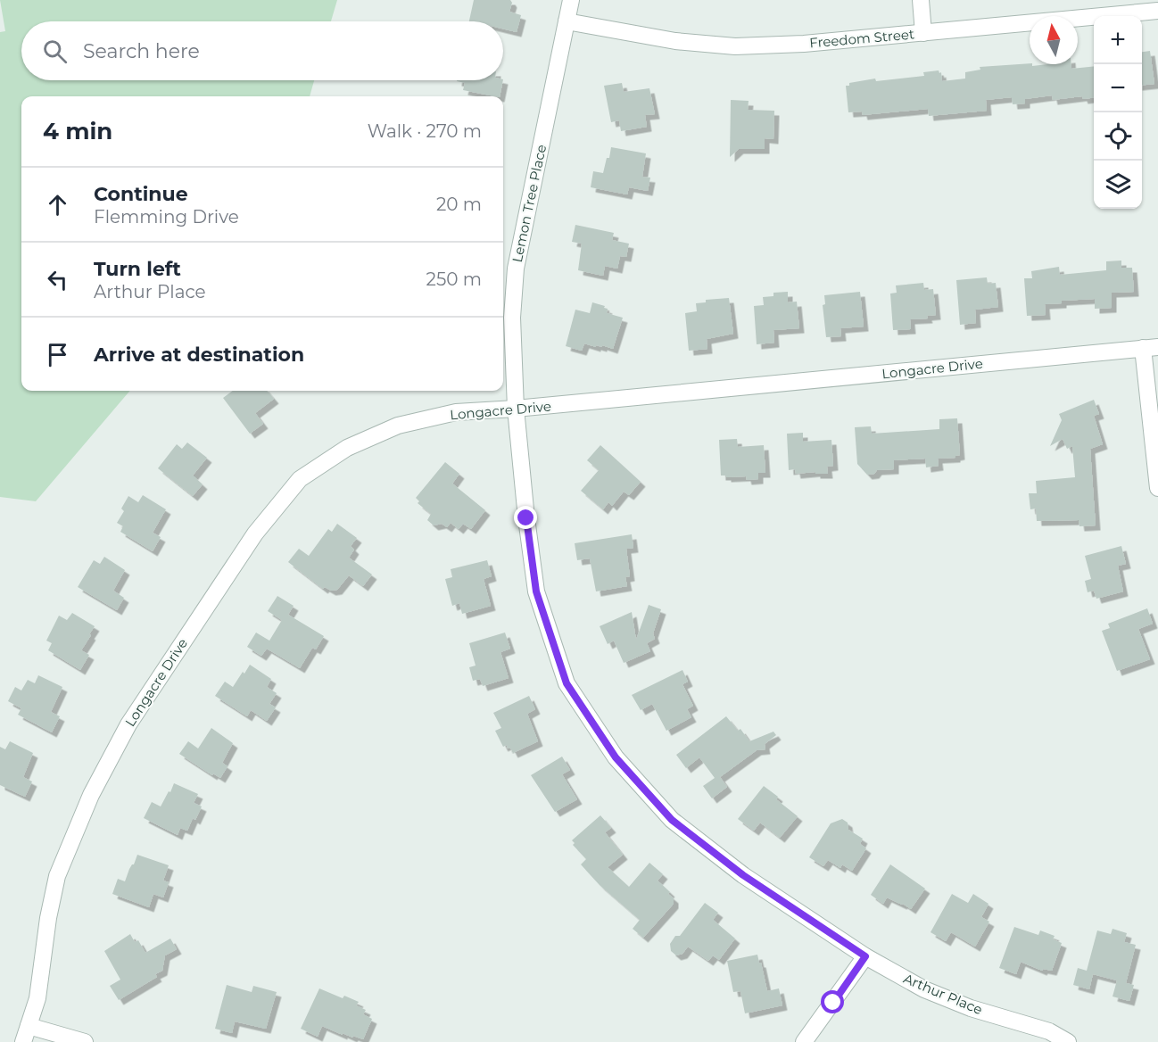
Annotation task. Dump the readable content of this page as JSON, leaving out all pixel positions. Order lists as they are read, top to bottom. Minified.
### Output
{"streets":{"street":["Freedom Street","Lemon Tree Place","Longacre Drive","Arthur Place"]},"crossings":[["Freedom Street","Lemon Tree Place"],["Lemon Tree Place","Longacre Drive"],["Lemon Tree Place","Arthur Place"],["Longacre Drive","Arthur Place"]],"north":"top","page":{"map_buttons":["+","−"],"search":"Search here","heading":["4 min","Walk · 270 m"],"list":[["Continue","Flemming Drive","20 m"],["Turn left","Arthur Place","250 m"],"Arrive at destination"]}}
